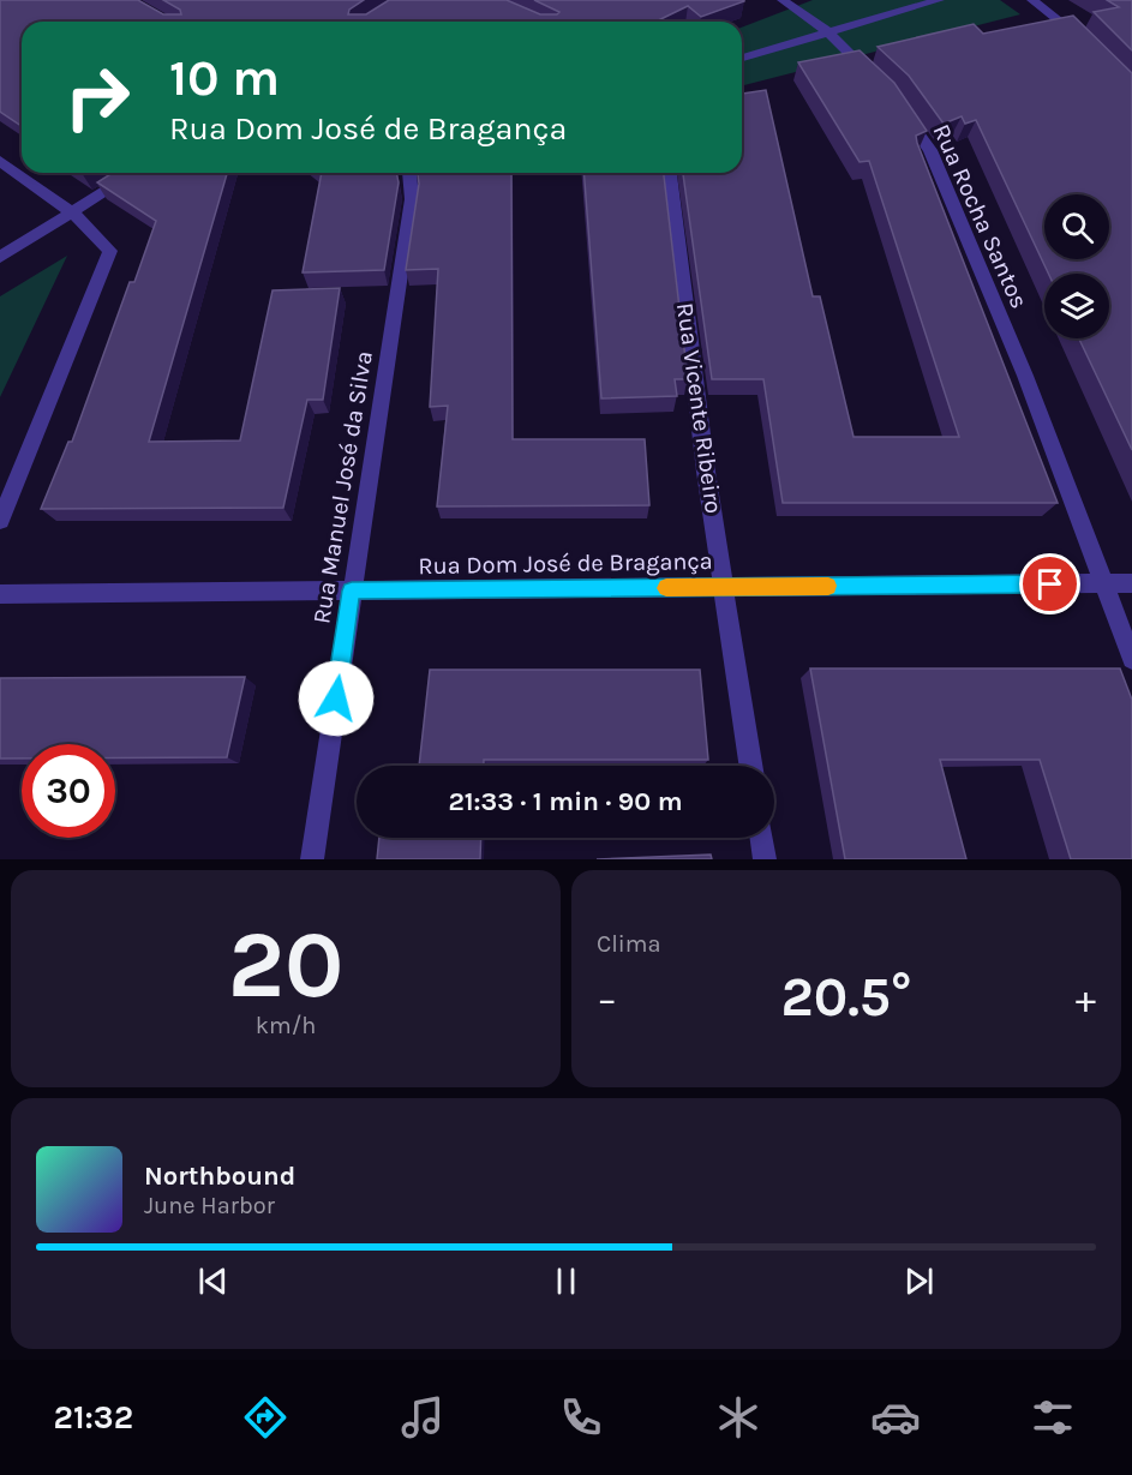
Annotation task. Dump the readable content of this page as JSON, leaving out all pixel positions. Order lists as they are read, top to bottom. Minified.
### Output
{"streets":{"street":["Rua Rocha Santos","Rua Vicente Ribeiro","Rua Manuel José da Silva","Rua Dom José de Bragança"]},"crossings":[["Rua Rocha Santos","Rua Dom José de Bragança"],["Rua Vicente Ribeiro","Rua Dom José de Bragança"],["Rua Manuel José da Silva","Rua Dom José de Bragança"]],"page":{"turn":["10 m","Rua Dom José de Bragança"],"limit":"30","trip":"21:33 · 1 min · 90 m","tile":[["20","km/h"],"Clima"],"heat":["−","20.5°","+"],"song":["Northbound","June Harbor"],"tabs":"21:32"}}
